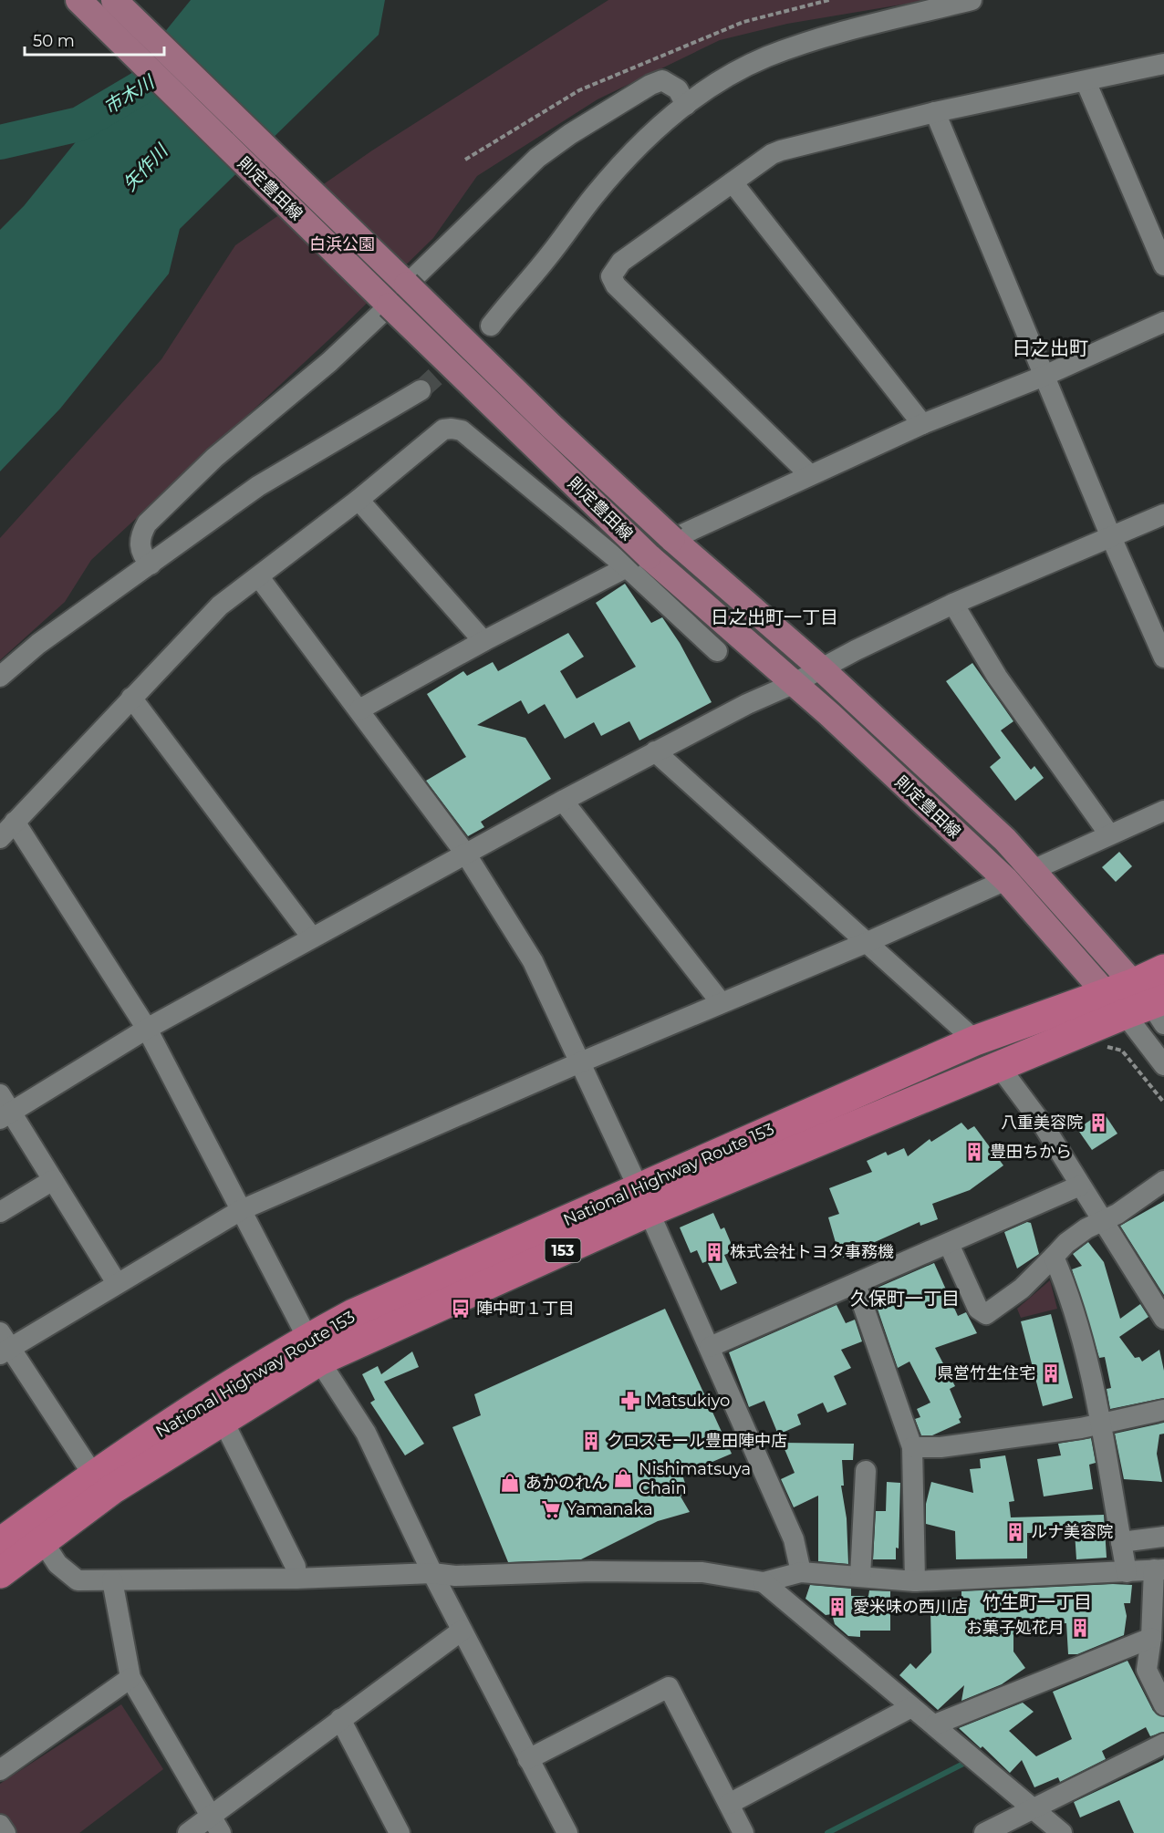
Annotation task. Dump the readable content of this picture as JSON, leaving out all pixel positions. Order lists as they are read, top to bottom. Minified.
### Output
{"streets":{"highway":["National Highway Route 153","153"],"main road":["則定豊田線"]},"crossings":[["則定豊田線","National Highway Route 153"]],"districts":["日之出町","日之出町一丁目","久保町一丁目","竹生町一丁目"],"water":["市木川","矢作川"],"parks":["白浜公園"],"places":{"building":["八重美容院","豊田ちから","株式会社トヨタ事務機","県営竹生住宅","クロスモール豊田陣中店","ルナ美容院","愛米味の西川店","お菓子処花月"],"bus stop":["陣中町１丁目"],"pharmacy":["Matsukiyo"],"shop":["Nishimatsuya Chain","あかのれん"],"supermarket":["Yamanaka"]},"scale_bar":"50 m"}
